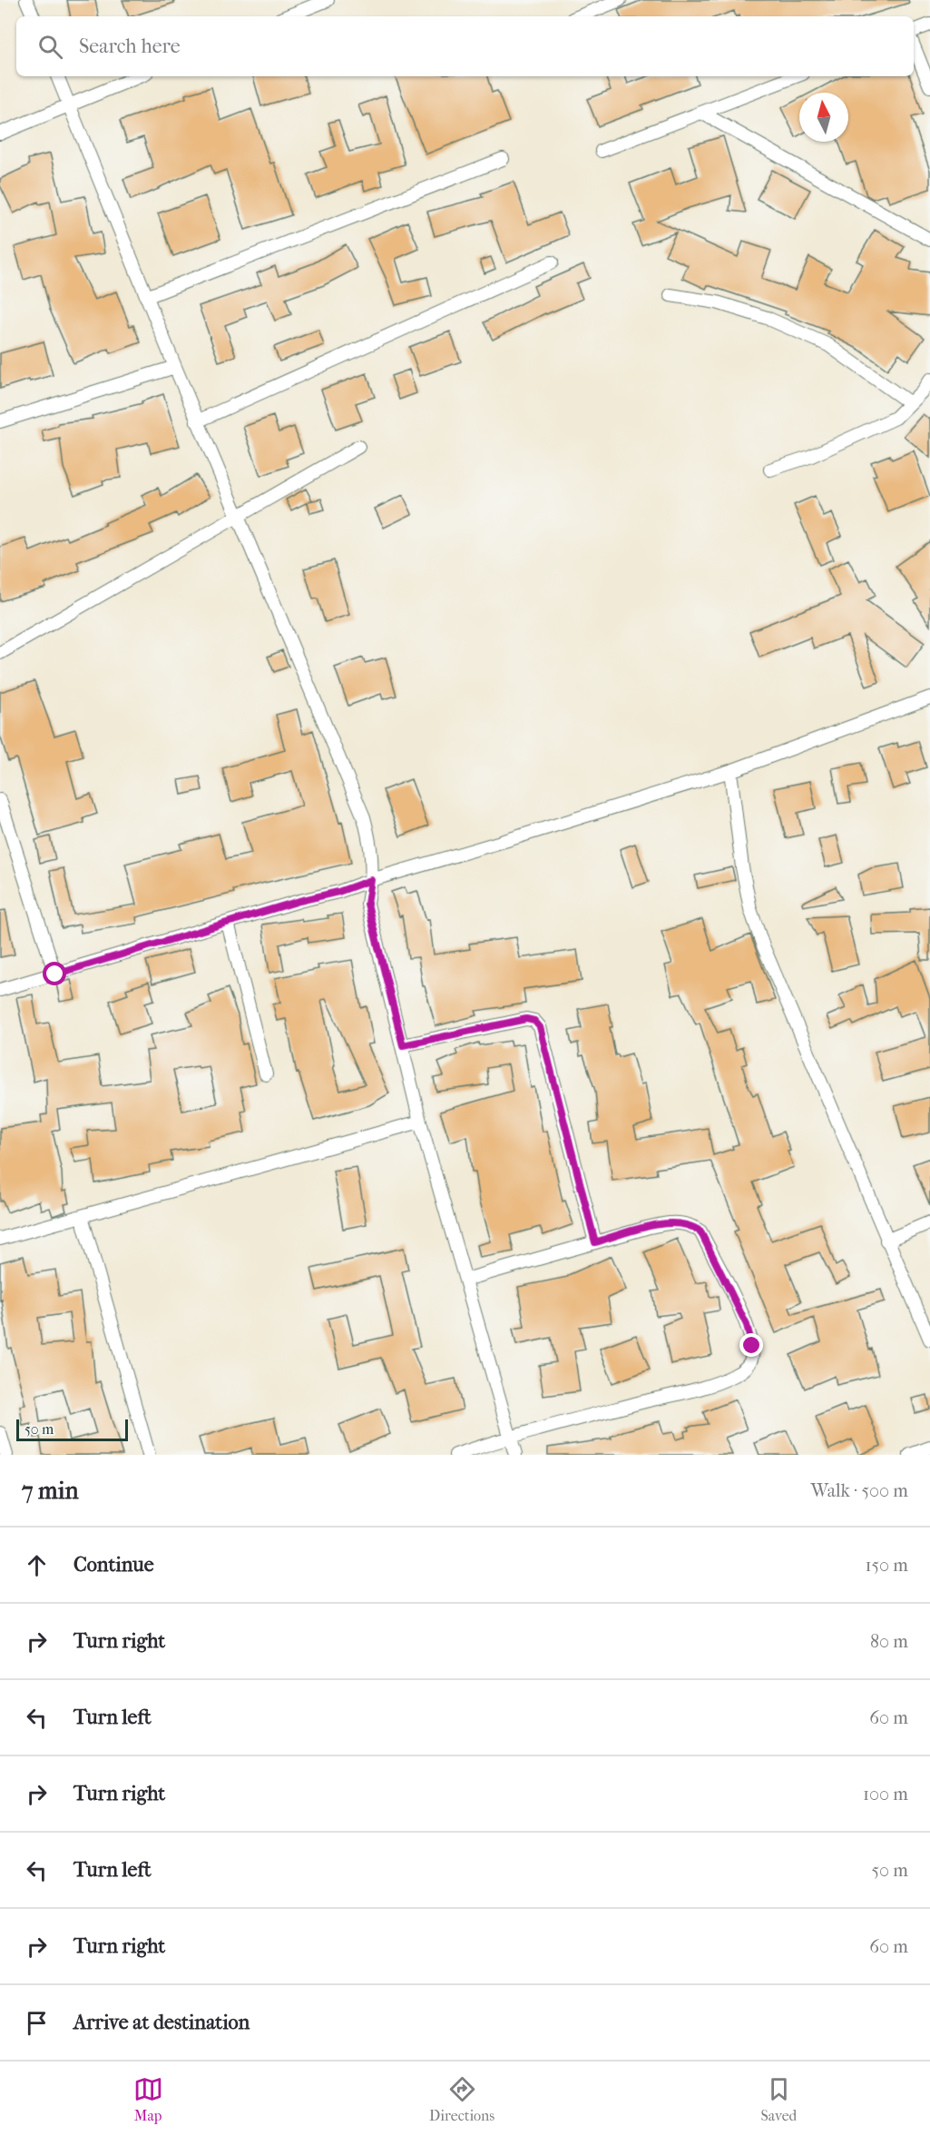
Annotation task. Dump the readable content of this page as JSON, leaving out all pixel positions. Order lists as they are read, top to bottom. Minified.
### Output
{"scale_bar":"50 m","north":"top","page":{"search":"Search here","scale":"50 m","heading":["7 min","Walk · 500 m"],"list":[["Continue","150 m"],["Turn right","80 m"],["Turn left","60 m"],["Turn right","100 m"],["Turn left","50 m"],["Turn right","60 m"],"Arrive at destination"],"nav":["Map","Directions","Saved"]}}
